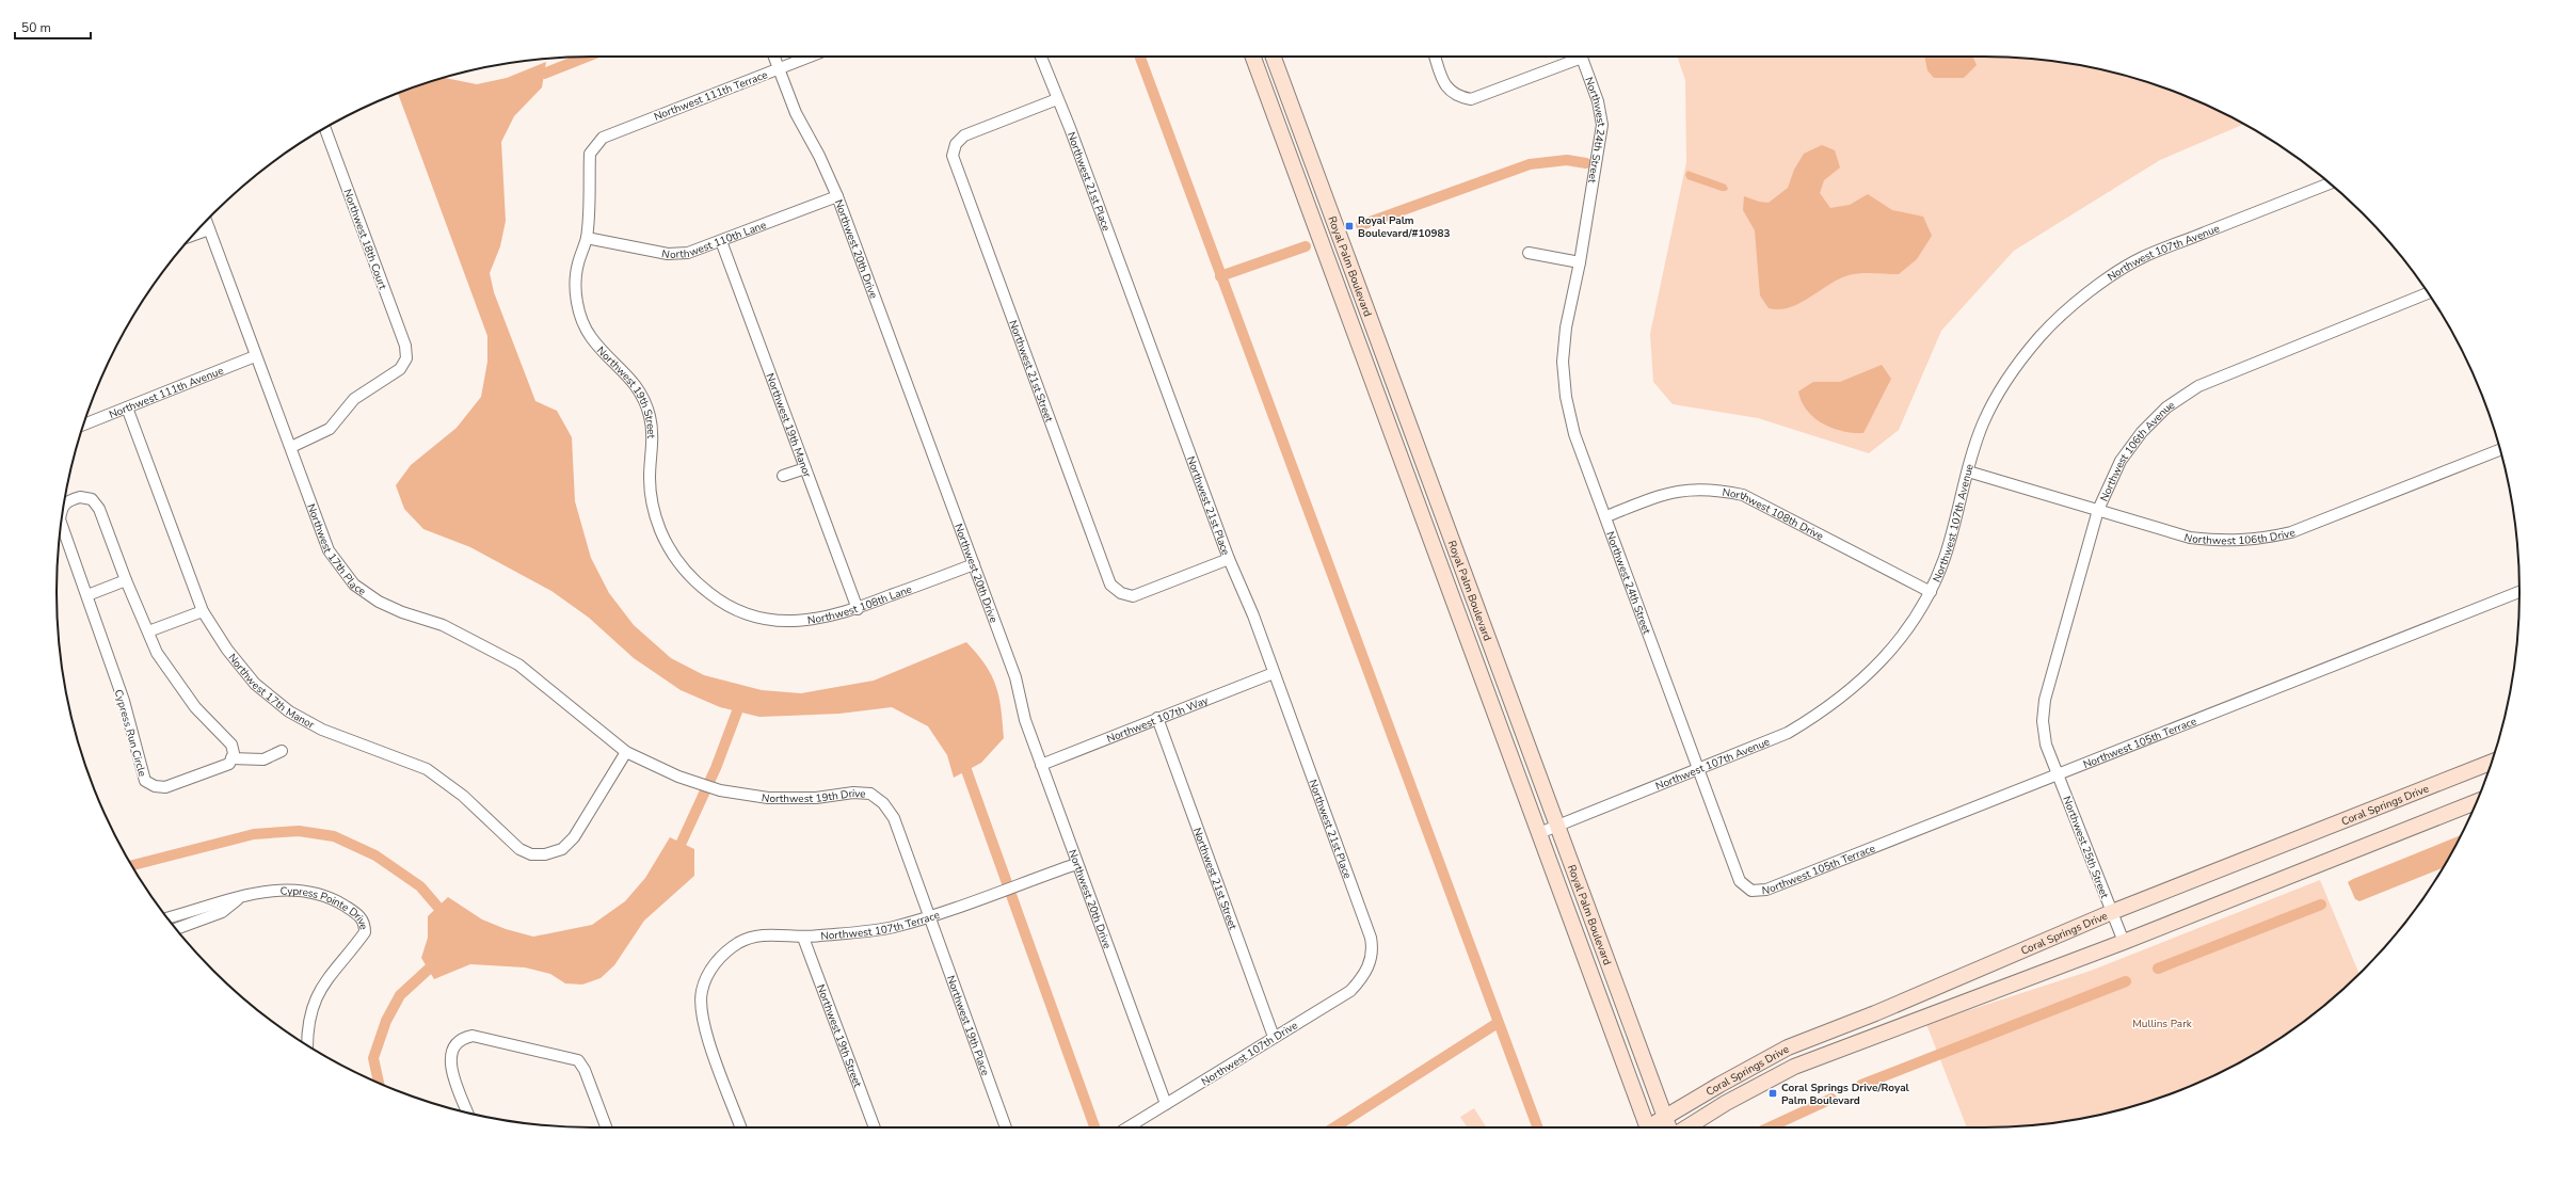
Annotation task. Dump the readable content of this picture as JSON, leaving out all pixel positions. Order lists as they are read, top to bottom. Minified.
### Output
{"streets":{"main road":["Royal Palm Boulevard","Coral Springs Drive"],"street":["Northwest 111th Terrace","Northwest 24th Street","Northwest 21st Place","Northwest 110th Lane","Northwest 18th Court","Northwest 20th Drive","Northwest 107th Avenue","Northwest 21st Street","Northwest 111th Avenue","Northwest 19th Street","Northwest 19th Manor","Northwest 106th Avenue","Northwest 108th Drive","Northwest 106th Drive","Northwest 17th Place","Northwest 108th Lane","Northwest 17th Manor","Northwest 107th Way","Cypress Run Circle","Northwest 105th Terrace","Northwest 19th Drive","Northwest 25th Street","Cypress Pointe Drive","Northwest 107th Terrace","Northwest 19th Place","Northwest 107th Drive"]},"crossings":[["Northwest 111th Terrace","Northwest 20th Drive"],["Northwest 111th Terrace","Northwest 19th Street"],["Northwest 24th Street","Northwest 107th Avenue"],["Northwest 24th Street","Northwest 108th Drive"],["Northwest 24th Street","Northwest 105th Terrace"],["Northwest 21st Place","Northwest 21st Street"],["Northwest 21st Place","Northwest 107th Way"],["Northwest 21st Place","Northwest 107th Drive"],["Northwest 110th Lane","Northwest 20th Drive"],["Northwest 110th Lane","Northwest 19th Street"],["Northwest 110th Lane","Northwest 19th Manor"],["Northwest 18th Court","Northwest 17th Place"],["Northwest 20th Drive","Northwest 108th Lane"],["Northwest 20th Drive","Northwest 107th Way"],["Northwest 20th Drive","Northwest 107th Terrace"],["Northwest 20th Drive","Northwest 107th Drive"],["Northwest 107th Avenue","Royal Palm Boulevard"],["Northwest 107th Avenue","Northwest 108th Drive"],["Northwest 107th Avenue","Northwest 106th Drive"],["Royal Palm Boulevard","Coral Springs Drive"],["Northwest 21st Street","Northwest 107th Way"],["Northwest 21st Street","Northwest 107th Drive"],["Northwest 111th Avenue","Northwest 17th Place"],["Northwest 111th Avenue","Northwest 17th Manor"],["Northwest 19th Street","Northwest 108th Lane"],["Northwest 19th Street","Northwest 107th Terrace"],["Northwest 19th Manor","Northwest 108th Lane"],["Northwest 106th Avenue","Northwest 106th Drive"],["Northwest 106th Avenue","Northwest 105th Terrace"],["Northwest 106th Avenue","Northwest 25th Street"],["Northwest 17th Place","Northwest 17th Manor"],["Northwest 17th Place","Northwest 19th Drive"],["Northwest 17th Manor","Northwest 19th Drive"],["Northwest 105th Terrace","Northwest 25th Street"],["Northwest 19th Drive","Northwest 107th Terrace"],["Northwest 19th Drive","Northwest 19th Place"],["Coral Springs Drive","Northwest 25th Street"],["Northwest 107th Terrace","Northwest 19th Place"]],"parks":["Mullins Park"],"places":{"transit":["Royal Palm Boulevard/#10983","Coral Springs Drive/Royal Palm Boulevard"]},"scale_bar":"50 m"}
